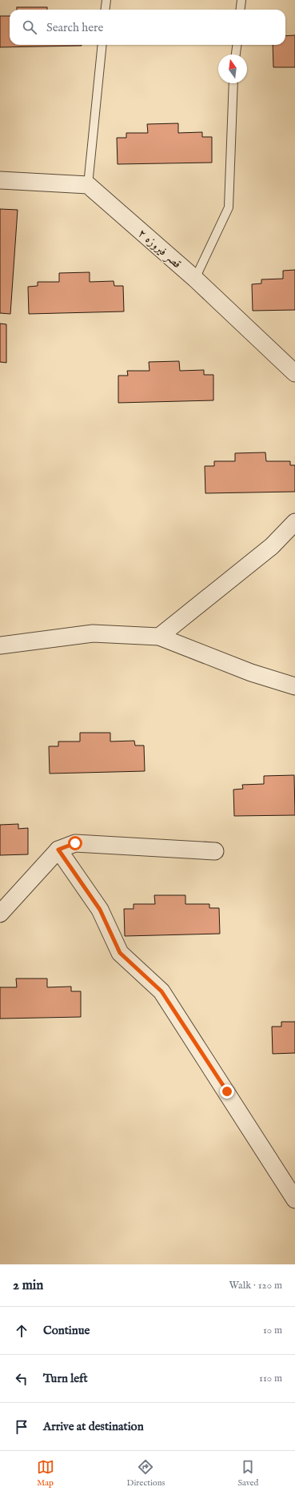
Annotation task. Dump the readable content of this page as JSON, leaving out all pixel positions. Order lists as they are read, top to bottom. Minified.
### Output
{"streets":{"street":["قصر فیروزه ۲"]},"north":"top","page":{"search":"Search here","heading":["2 min","Walk · 120 m"],"list":[["Continue","10 m"],["Turn left","110 m"],"Arrive at destination"],"nav":["Map","Directions","Saved"]}}
